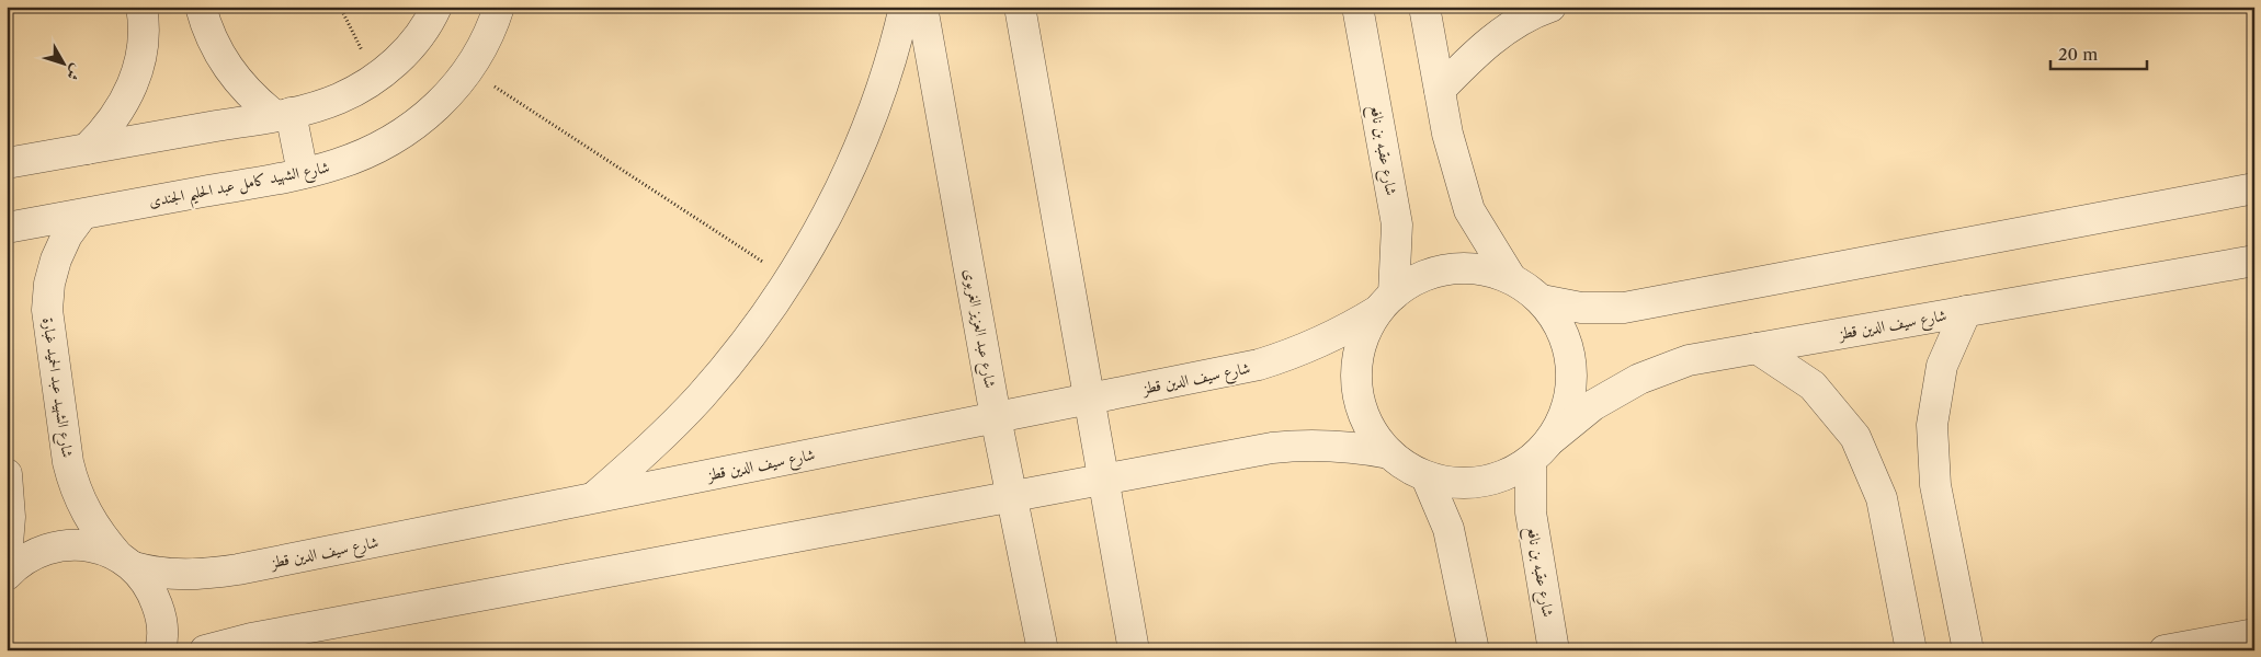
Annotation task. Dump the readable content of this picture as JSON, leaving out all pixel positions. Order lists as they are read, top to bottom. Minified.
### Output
{"streets":{"street":["شارع عقبه بن نافع","شارع الشهيد كامل عبد الحليم الجندى","شارع سيف الدين قطز","شارع عبد العزيز الغربوى","شارع الشهيد عبد الحميد غبارة"]},"crossings":[["شارع عقبه بن نافع","شارع سيف الدين قطز"],["شارع الشهيد كامل عبد الحليم الجندى","شارع الشهيد عبد الحميد غبارة"],["شارع سيف الدين قطز","شارع عبد العزيز الغربوى"],["شارع سيف الدين قطز","شارع الشهيد عبد الحميد غبارة"]],"scale_bar":"20 m","north":"bottom right"}
